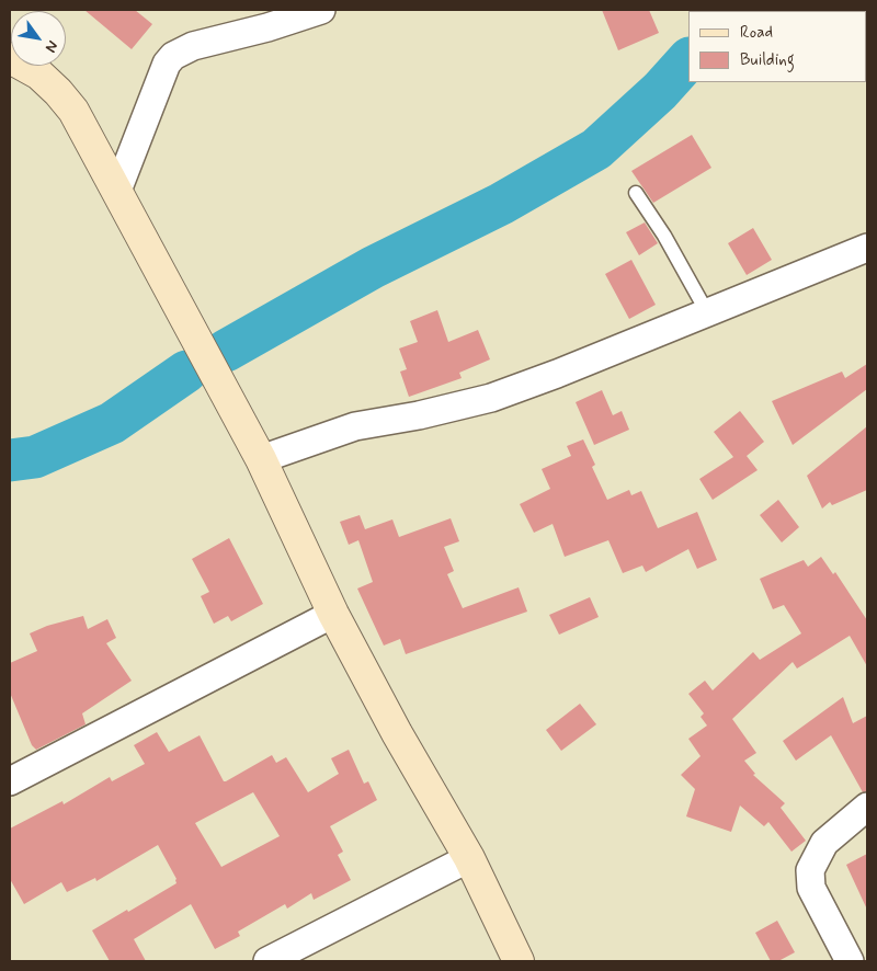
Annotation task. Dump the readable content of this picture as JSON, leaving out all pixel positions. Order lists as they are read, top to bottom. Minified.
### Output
{"legend":["Road","Building"],"north":"bottom right"}
